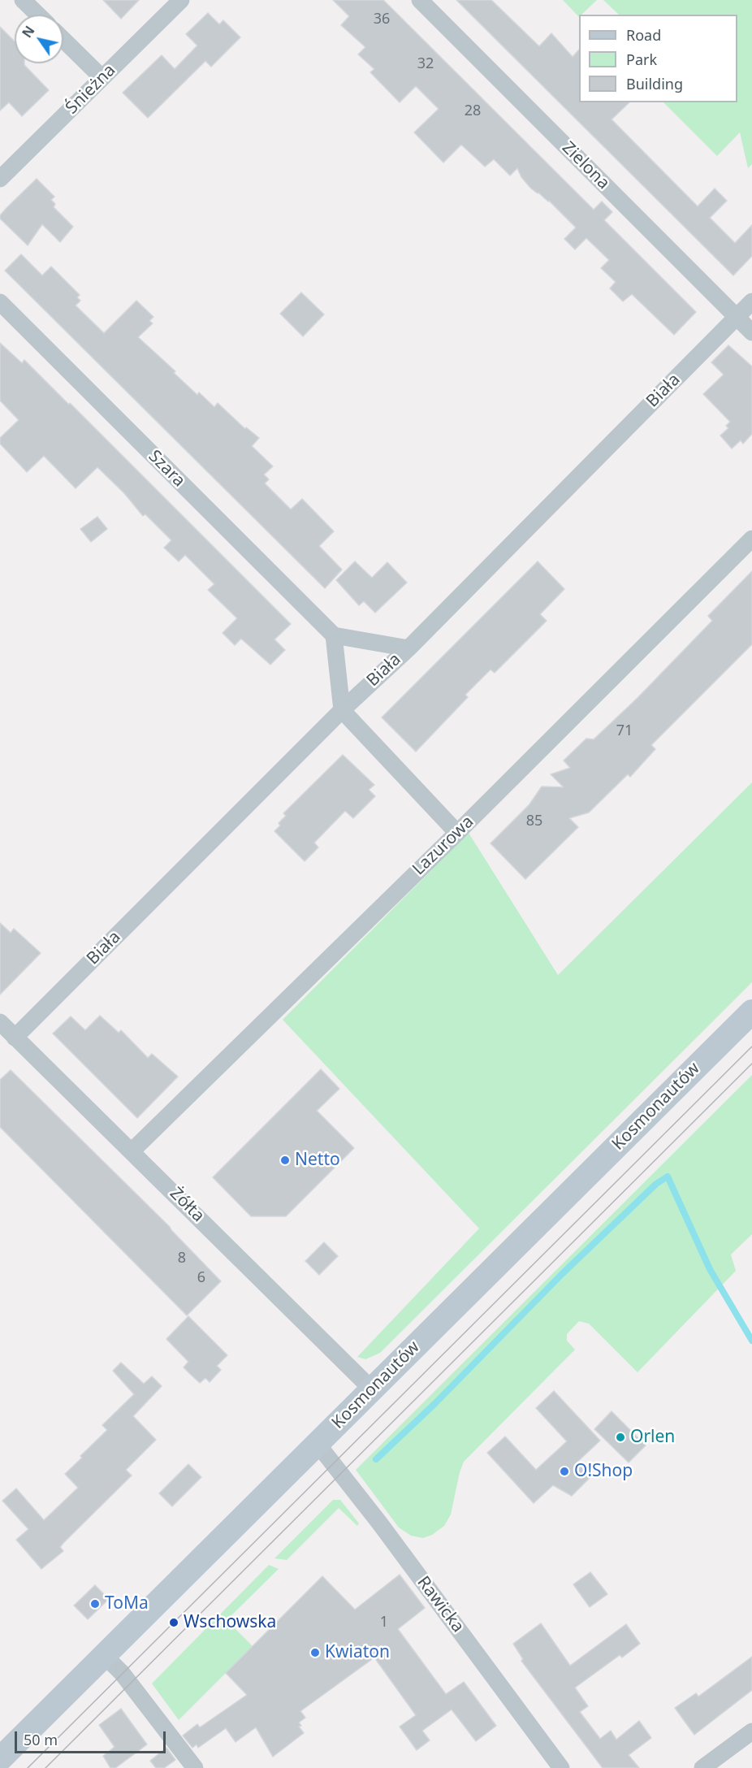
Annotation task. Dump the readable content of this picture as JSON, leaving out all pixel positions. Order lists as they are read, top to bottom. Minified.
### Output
{"streets":{"main road":["Kosmonautów"],"street":["Śnieżna","Zielona","Biała","Szara","Lazurowa","Żółta","Rawicka"]},"crossings":[["Zielona","Biała"],["Biała","Żółta"],["Lazurowa","Żółta"],["Kosmonautów","Żółta"],["Kosmonautów","Rawicka"]],"places":["Netto","Orlen","O!Shop","ToMa","Wschowska","Kwiaton"],"house_numbers":["36","32","28","71","85","8","6","1"],"legend":["Road","Park","Building"],"scale_bar":"50 m","north":"top left"}
